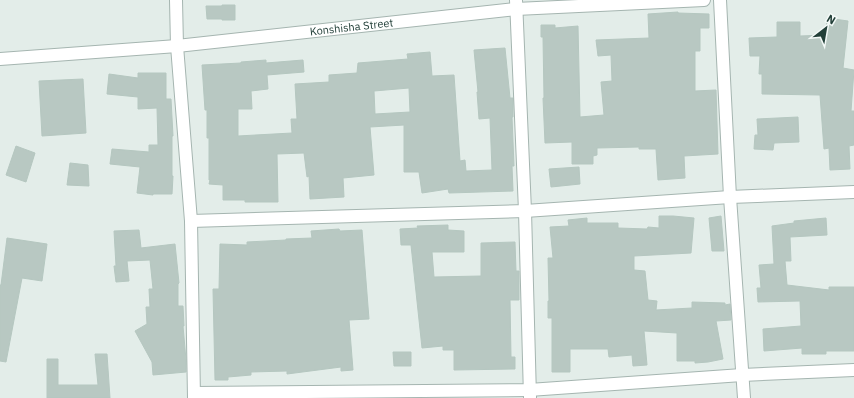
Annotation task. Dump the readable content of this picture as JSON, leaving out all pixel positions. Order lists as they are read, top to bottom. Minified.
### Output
{"streets":{"street":["Konshisha Street"]},"north":"top right"}
